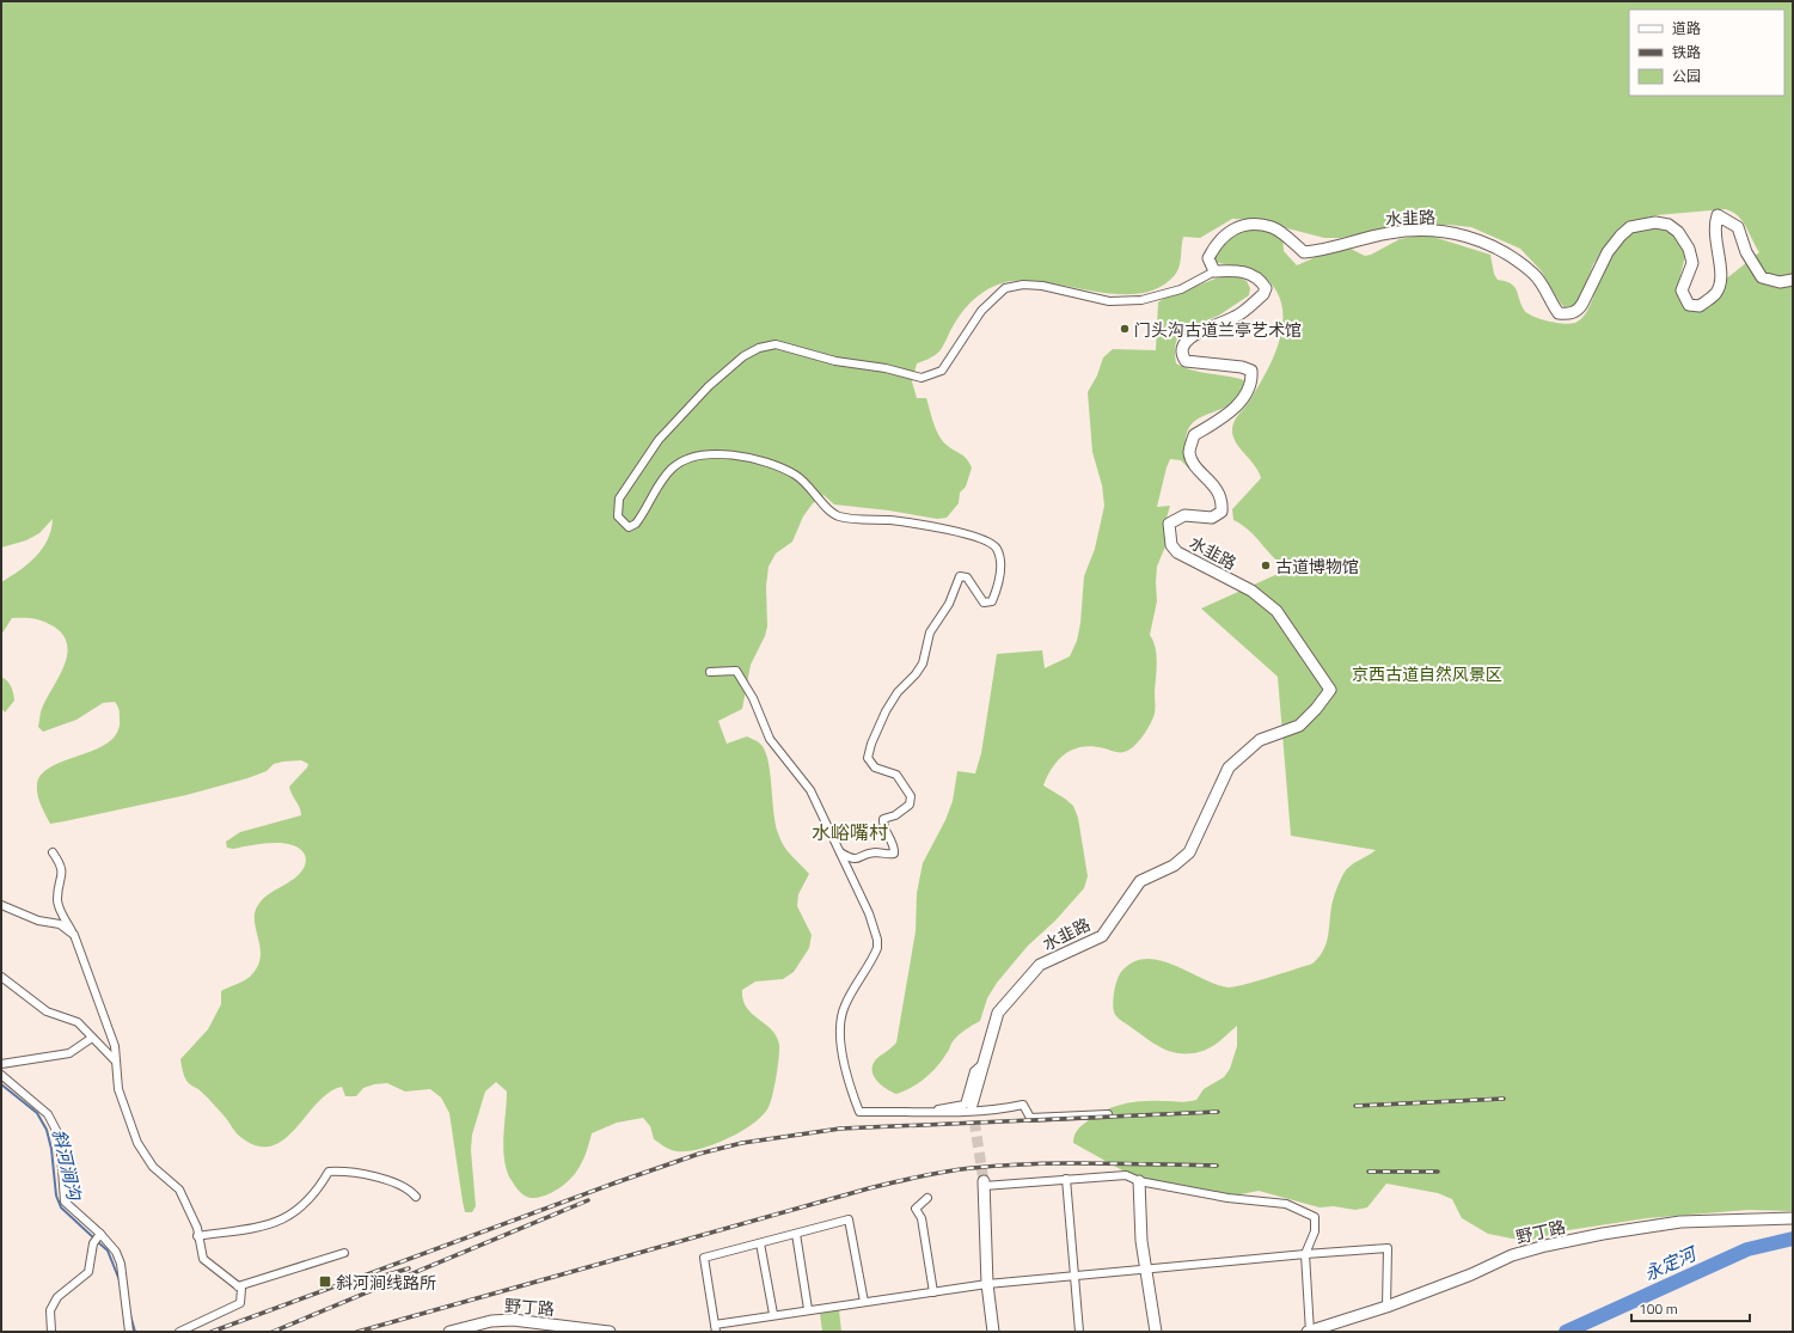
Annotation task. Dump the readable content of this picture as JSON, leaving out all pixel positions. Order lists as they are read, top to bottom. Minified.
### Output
{"streets":{"street":["水韭路","野丁路"]},"districts":["水峪嘴村"],"water":["斜河涧沟","永定河"],"parks":["京西古道自然风景区"],"places":{"other":["门头沟古道兰亭艺术馆","古道博物馆"],"transit":["斜河涧线路所"]},"legend":["道路","铁路","公园"],"scale_bar":"100 m"}
